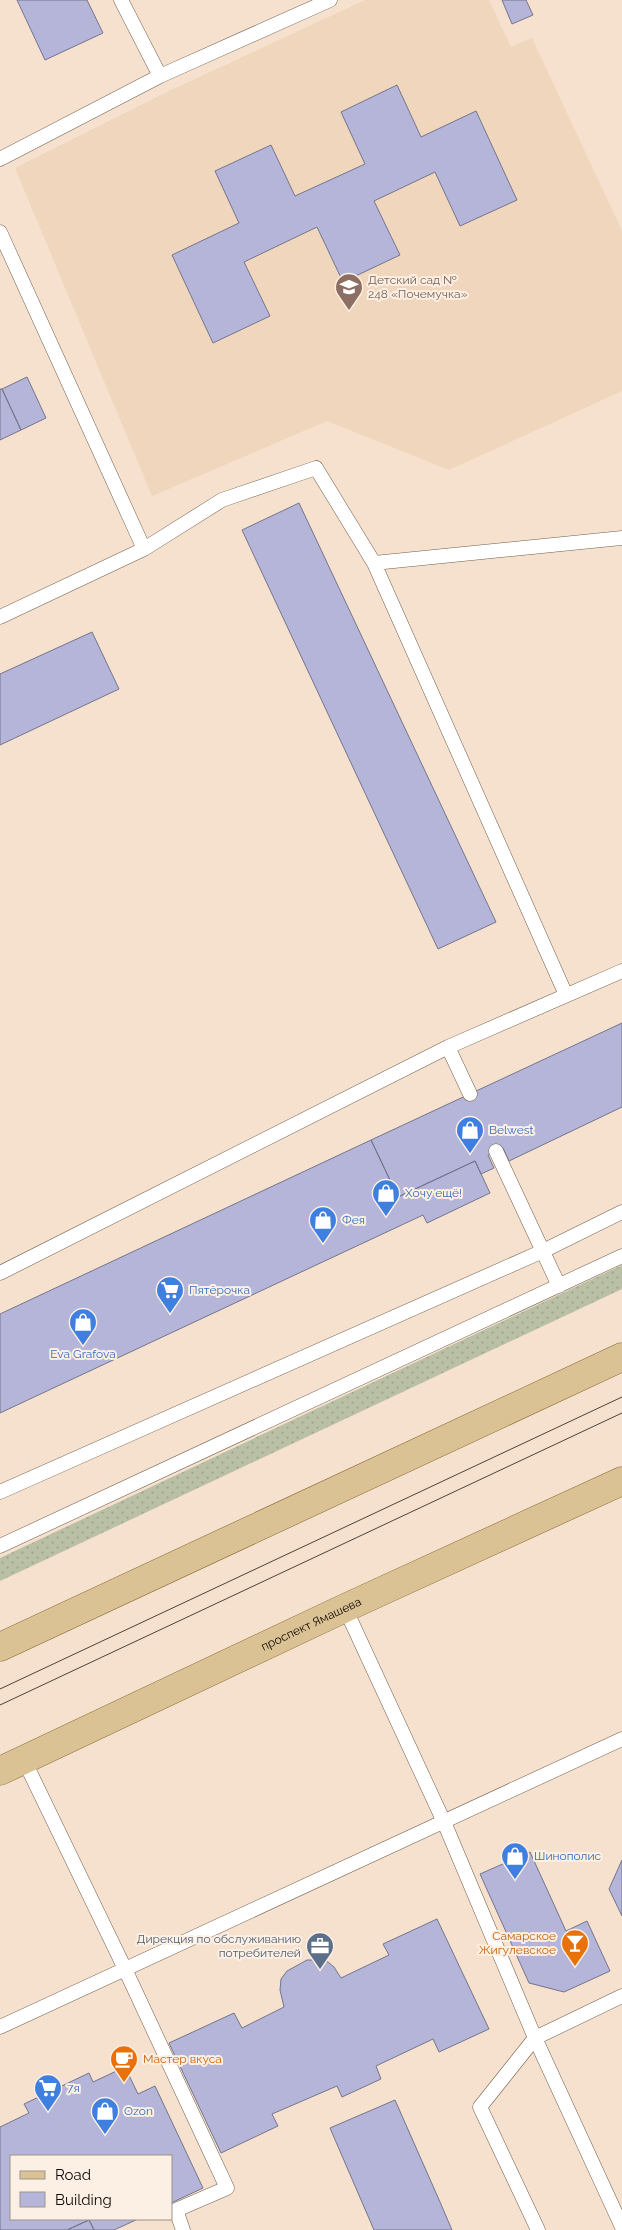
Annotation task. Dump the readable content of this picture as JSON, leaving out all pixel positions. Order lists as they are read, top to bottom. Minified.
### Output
{"streets":{"main road":["проспект Ямашева"]},"places":{"school or university":["Детский сад № 248 «Почемучка»"],"shop":["Belwest","Хочу ещё!","Фея","Eva Grafova","Шинополис","Ozon"],"supermarket":["Пятёрочка","7я"],"bar":["Самарское Жигулевское"],"office":["Дирекция по обслуживанию потребителей"],"cafe":["Мастер вкуса"]},"legend":["Road","Building"]}
